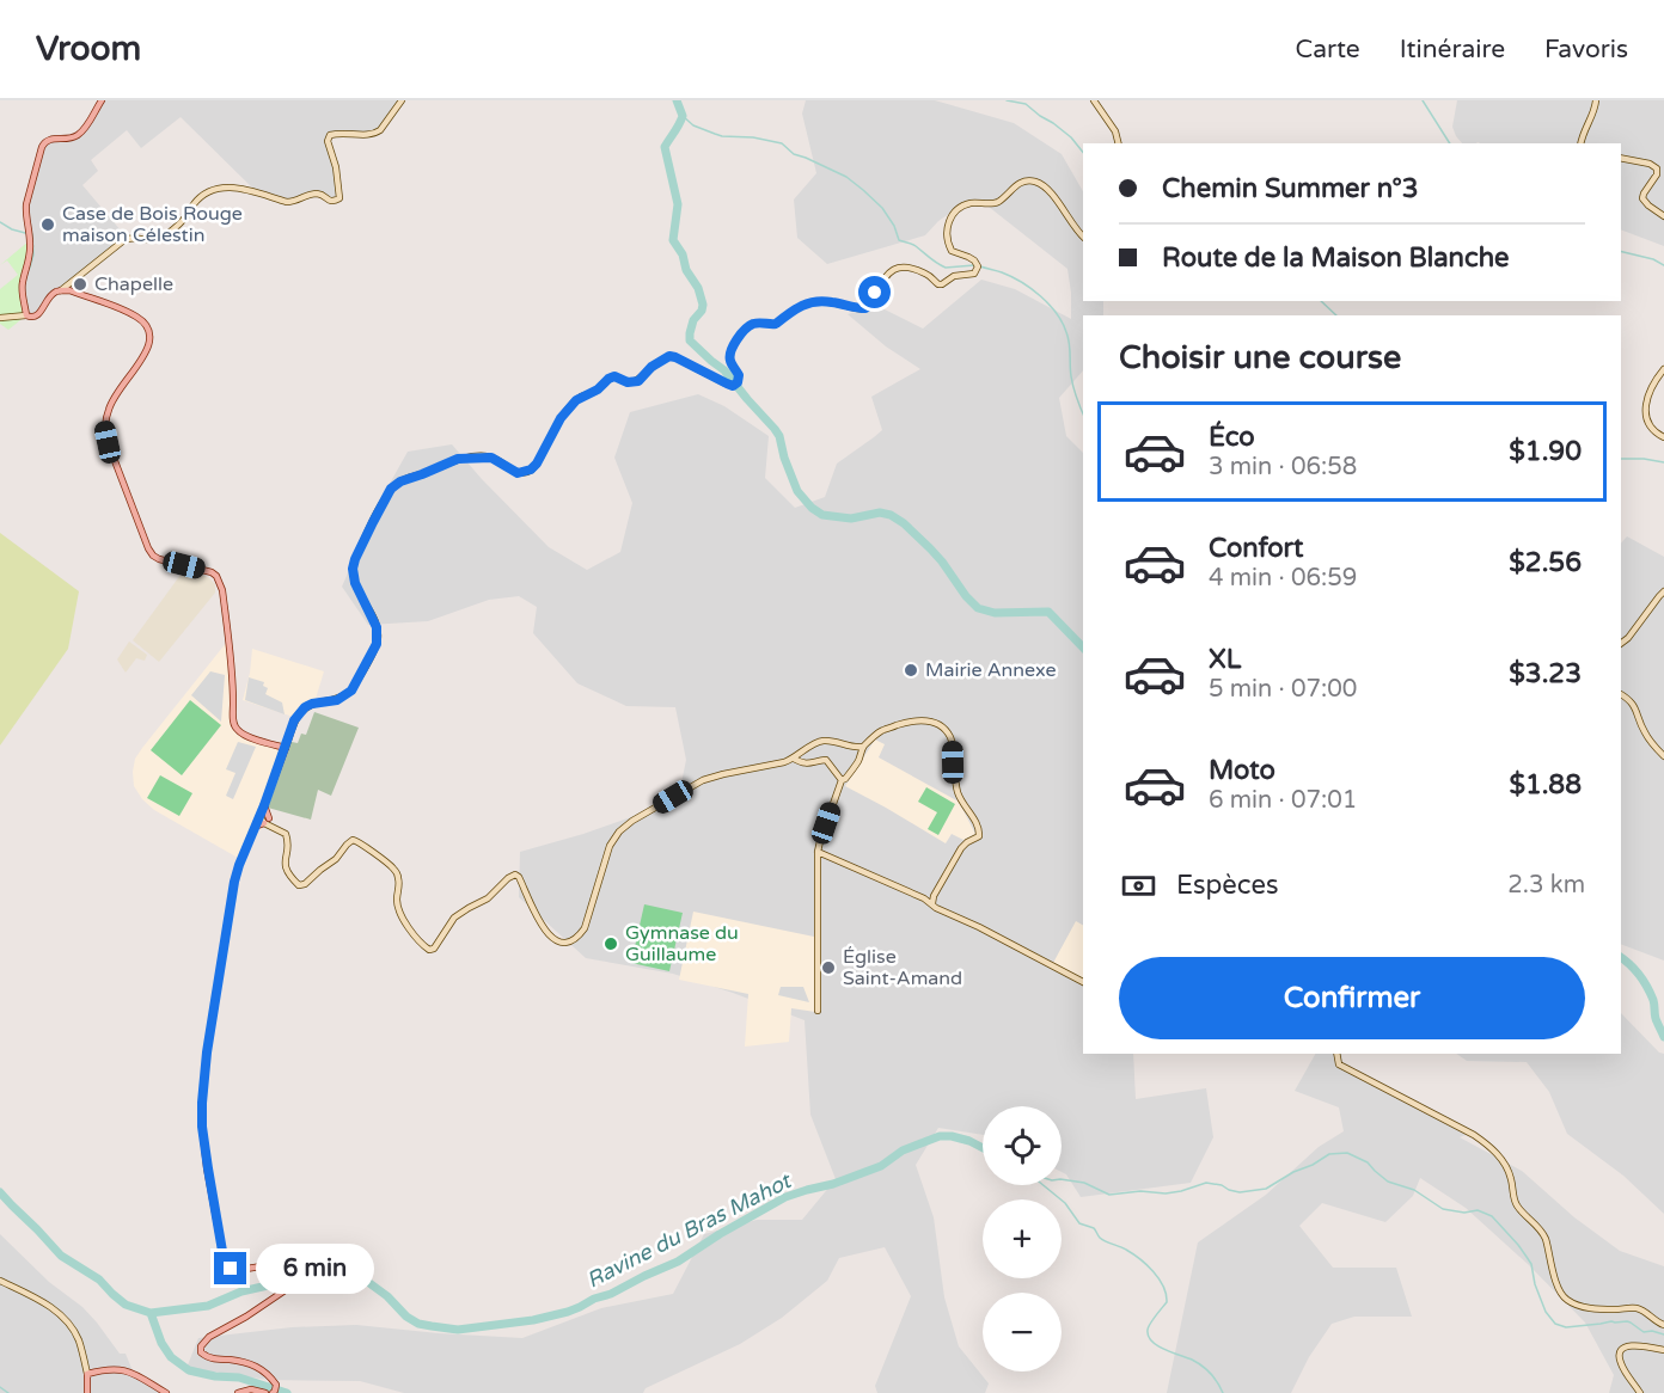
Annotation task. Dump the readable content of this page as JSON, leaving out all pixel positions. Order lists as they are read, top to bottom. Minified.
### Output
{"water":["Ravine du Bras Mahot"],"places":["Case de Bois Rouge maison Célestin","Chapelle","Mairie Annexe","Gymnase du Guillaume","Église Saint-Amand"],"page":{"header":"Vroom","nav":["Carte","Itinéraire","Favoris"],"banner":["Chemin Summer n°3","Route de la Maison Blanche"],"heading":"Choisir une course","list":[{"name":"Éco","note":"3 min · 06:58","value":"$1.90"},{"name":"Confort","note":"4 min · 06:59","value":"$2.56"},{"name":"XL","note":"5 min · 07:00","value":"$3.23"},{"name":"Moto","note":"6 min · 07:01","value":"$1.88"}],"pay":["Espèces","2.3 km"],"buttons":"Confirmer","map_buttons":["+","−"],"bubble":"6 min"}}
